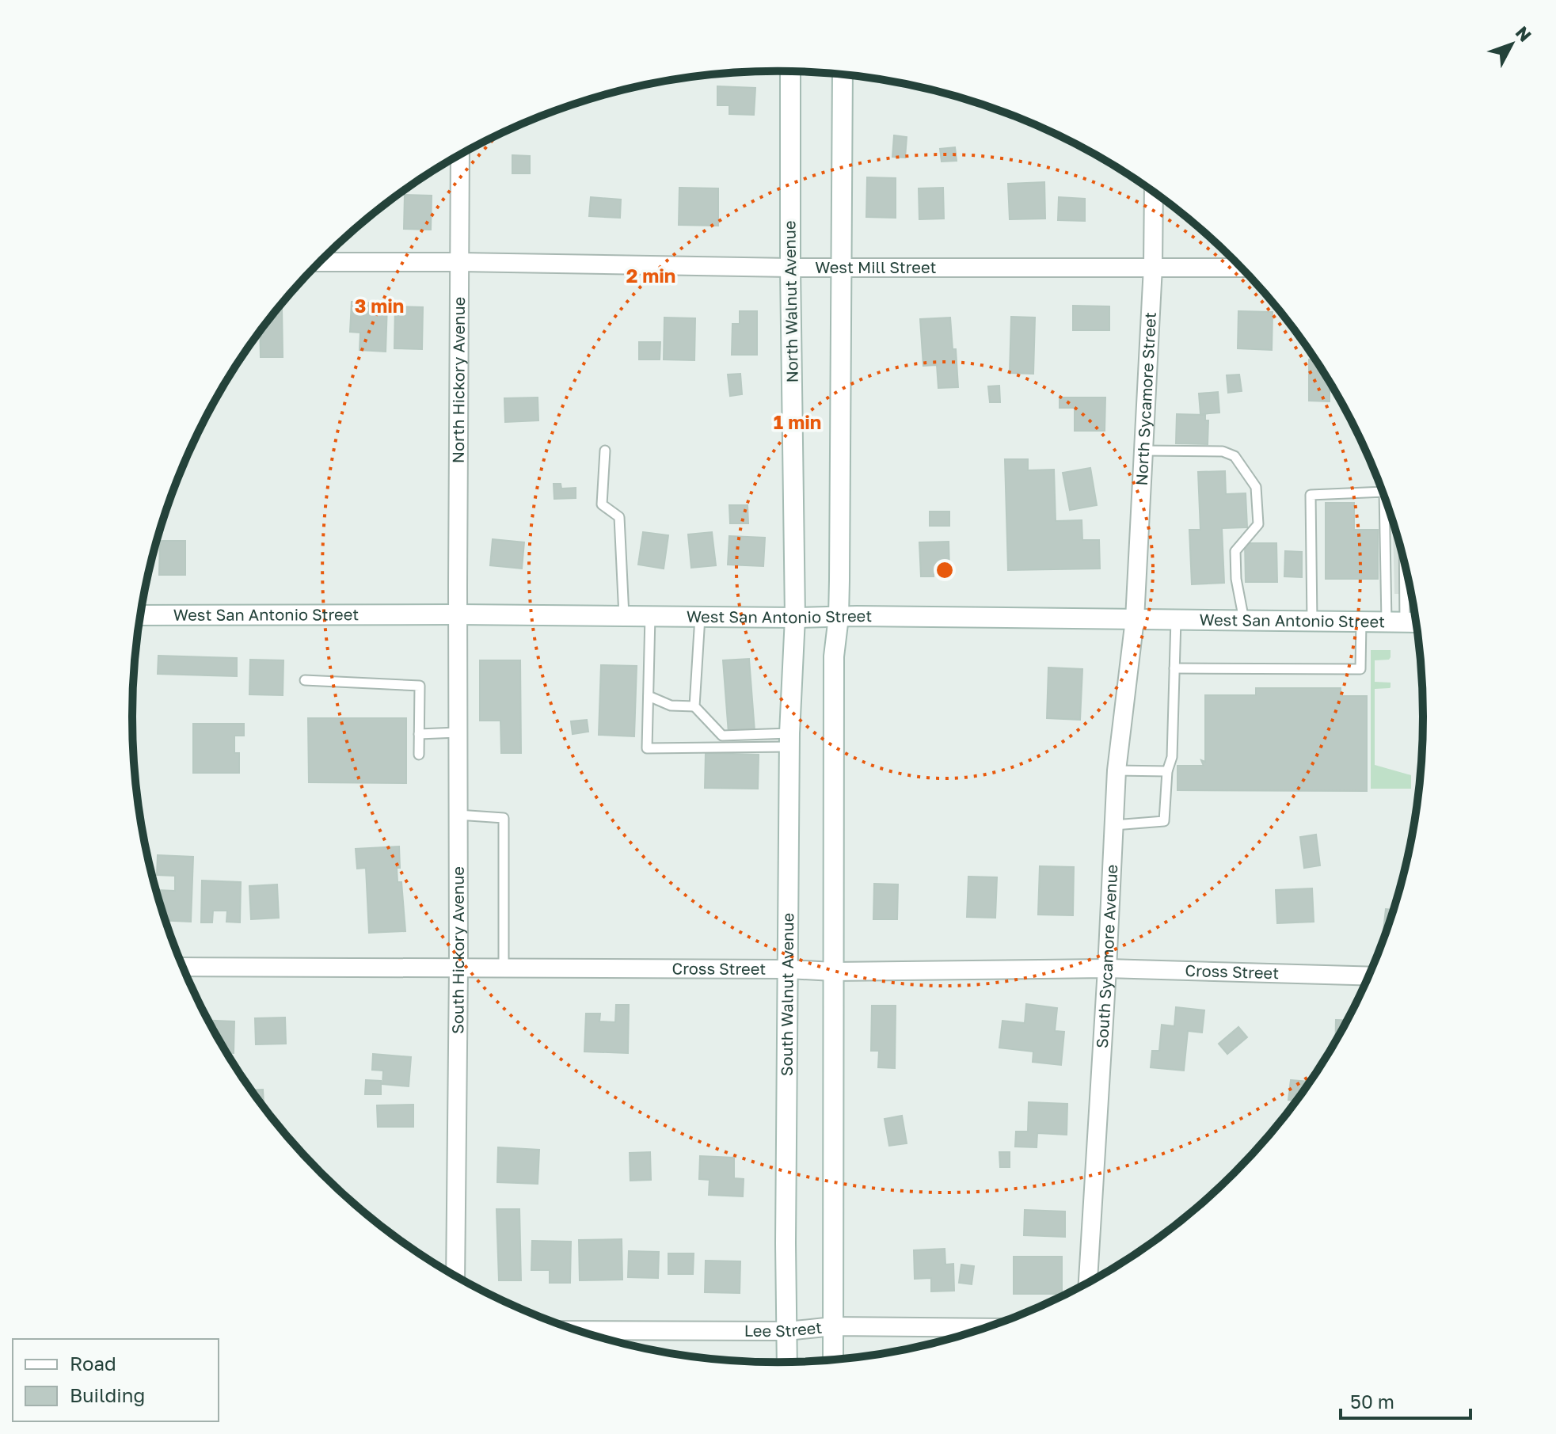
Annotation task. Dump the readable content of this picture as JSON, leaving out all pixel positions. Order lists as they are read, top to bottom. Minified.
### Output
{"streets":{"main road":["North Walnut Avenue","West San Antonio Street","South Walnut Avenue"],"street":["West Mill Street","North Hickory Avenue","North Sycamore Street","South Hickory Avenue","South Sycamore Avenue","Cross Street","Lee Street"]},"crossings":[["West Mill Street","North Walnut Avenue"],["West Mill Street","North Hickory Avenue"],["West Mill Street","North Sycamore Street"],["North Walnut Avenue","West San Antonio Street"],["North Walnut Avenue","South Walnut Avenue"],["North Hickory Avenue","West San Antonio Street"],["North Hickory Avenue","South Hickory Avenue"],["North Sycamore Street","West San Antonio Street"],["North Sycamore Street","South Sycamore Avenue"],["West San Antonio Street","South Hickory Avenue"],["West San Antonio Street","South Sycamore Avenue"],["West San Antonio Street","South Walnut Avenue"],["South Hickory Avenue","Cross Street"],["South Sycamore Avenue","Cross Street"],["Cross Street","South Walnut Avenue"],["South Walnut Avenue","Lee Street"]],"legend":["Road","Building"],"scale_bar":"50 m","north":"top right","rings":["2 min","3 min","1 min"]}
